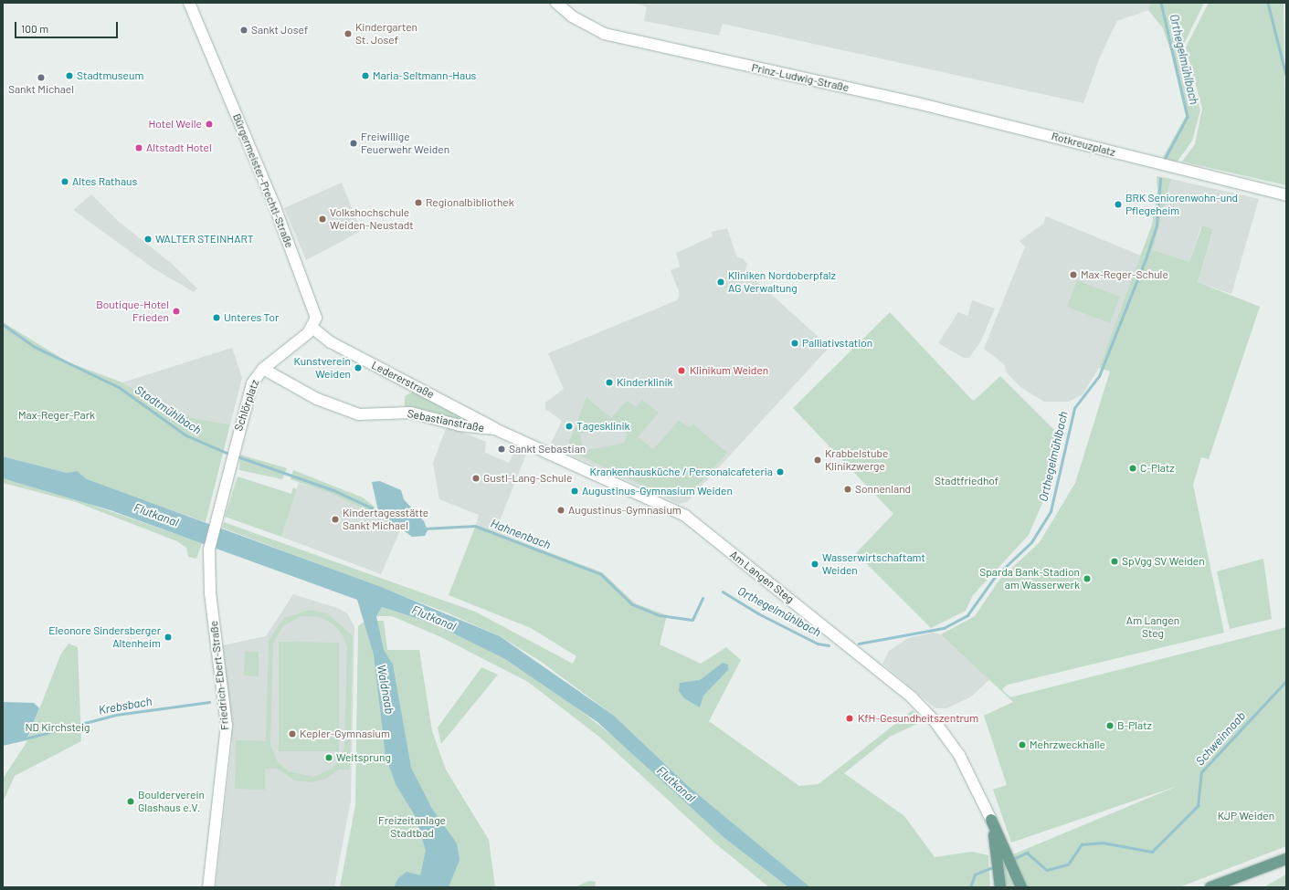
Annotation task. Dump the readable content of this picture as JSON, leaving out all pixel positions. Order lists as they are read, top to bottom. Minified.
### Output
{"streets":{"street":["Prinz-Ludwig-Straße","Rotkreuzplatz","Bürgermeister-Prechtl-Straße","Ledererstraße","Schlörplatz","Sebastianstraße","Am Langen Steg","Friedrich-Ebert-Straße"]},"crossings":[["Prinz-Ludwig-Straße","Rotkreuzplatz"],["Bürgermeister-Prechtl-Straße","Ledererstraße"],["Bürgermeister-Prechtl-Straße","Schlörplatz"],["Ledererstraße","Schlörplatz"],["Ledererstraße","Sebastianstraße"],["Schlörplatz","Sebastianstraße"],["Schlörplatz","Friedrich-Ebert-Straße"],["Sebastianstraße","Am Langen Steg"]],"water":["Orthegelmühlbach","Stadtmühlbach","Flutkanal","Hahnenbach","Waldnaab","Krebsbach","Schweinnaab"],"parks":["Max-Reger-Park","Stadtfriedhof","Am Langen Steg","ND Kirchsteig","KJP Weiden","Freizeitanlage Stadtbad"],"places":["Sankt Josef","Kindergarten St. Josef","Stadtmuseum","Maria-Seltmann-Haus","Sankt Michael","Hotel Weile","Freiwillige Feuerwehr Weiden","Altstadt Hotel","Altes Rathaus","Regionalbibliothek","BRK Seniorenwohn-und Pflegeheim","Volkshochschule Weiden-Neustadt","WALTER STEINHART","Max-Reger-Schule","Kliniken Nordoberpfalz AG Verwaltung","Boutique-Hotel Frieden","Unteres Tor","Palliativstation","Kunstverein Weiden","Klinikum Weiden","Kinderklinik","Tagesklinik","Sankt Sebastian","Krabbelstube Klinikzwerge","C-Platz","Krankenhausküche / Personalcafeteria","Gustl-Lang-Schule","Sonnenland","Augustinus-Gymnasium Weiden","Augustinus-Gymnasium","Kindertagesstätte Sankt Michael","SpVgg SV Weiden","Wasserwirtschaftamt Weiden","Sparda Bank-Stadion am Wasserwerk","Eleonore Sindersberger Altenheim","KfH-Gesundheitszentrum","B-Platz","Kepler-Gymnasium","Mehrzweckhalle","Weitsprung","Boulderverein Glashaus e.V."],"scale_bar":"100 m"}
